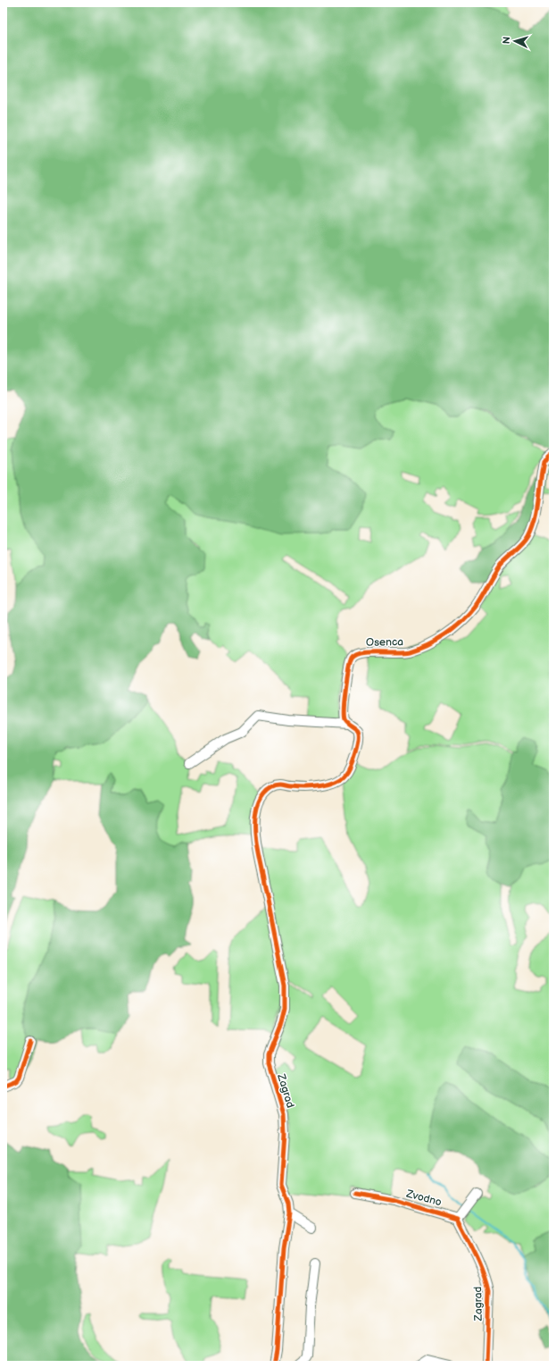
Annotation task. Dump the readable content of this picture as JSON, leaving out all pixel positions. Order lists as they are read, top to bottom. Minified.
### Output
{"streets":{"street":["Osenca","Zagrad","Zvodno"]},"crossings":[["Osenca","Zagrad"],["Zagrad","Zvodno"]],"north":"left"}
